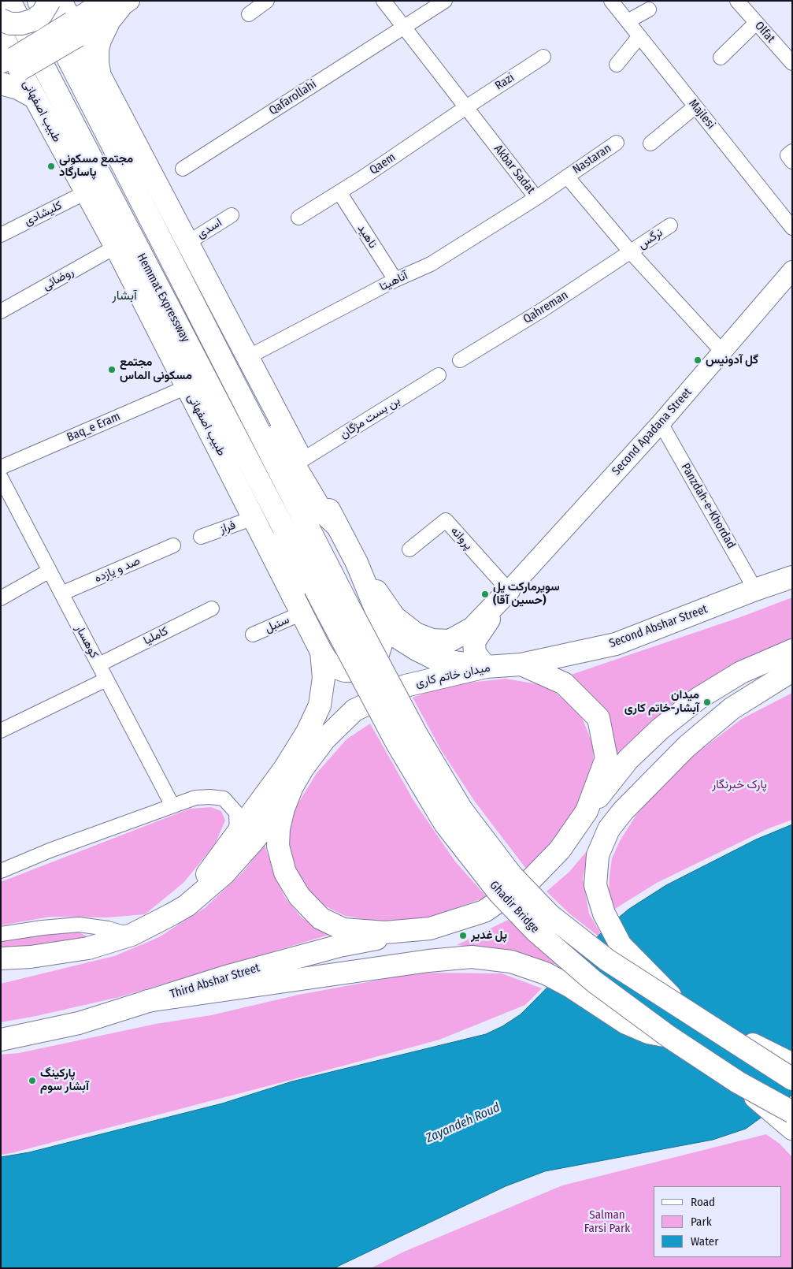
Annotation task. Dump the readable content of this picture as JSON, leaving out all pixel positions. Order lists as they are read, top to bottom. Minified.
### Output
{"streets":{"main road":["طبیب اصفهانی","Hemmat Expressway","Second Apadana Street","Second Abshar Street","میدان خاتم کاری","Ghadir Bridge","Third Abshar Street"],"street":["Olfat","Razi","Qafarollahi","Majlesi","Nastaran","Qaem","Akbar Sadat","کلیشادی","اسدی","ناهید","نرگس","روضائی","آناهیتا","Qahreman","بن بست مژگان","Baq_e Eram","Panzdah-e-Khordad","فراز","پروانه","صد و یازده","سنبل","کاملیا","کوهسار"]},"crossings":[["Razi","Qaem"],["Razi","Akbar Sadat"],["Qafarollahi","Akbar Sadat"],["طبیب اصفهانی","کلیشادی"],["طبیب اصفهانی","روضائی"],["طبیب اصفهانی","Baq_e Eram"],["طبیب اصفهانی","فراز"],["طبیب اصفهانی","سنبل"],["Nastaran","Akbar Sadat"],["Qaem","Akbar Sadat"],["Qaem","ناهید"],["Akbar Sadat","آناهیتا"],["ناهید","آناهیتا"],["نرگس","Qahreman"],["Hemmat Expressway","Ghadir Bridge"],["Second Apadana Street","Panzdah-e-Khordad"],["Second Apadana Street","پروانه"],["Panzdah-e-Khordad","Second Abshar Street"],["صد و یازده","کوهسار"],["Second Abshar Street","میدان خاتم کاری"],["کاملیا","کوهسار"],["میدان خاتم کاری","Third Abshar Street"]],"districts":["آبشار"],"water":["Zayandeh Roud"],"parks":["پارک خبرنگار","Salman Farsi Park"],"places":["مجتمع مسکونی پاسارگاد","گل آدونیس","مجتمع مسکونی الماس","سوپرمارکت پل (حسین آقا)","میدان آبشار-خاتم کاری","پل غدیر","پارکینگ آبشار سوم"],"legend":["Road","Park","Water"]}
